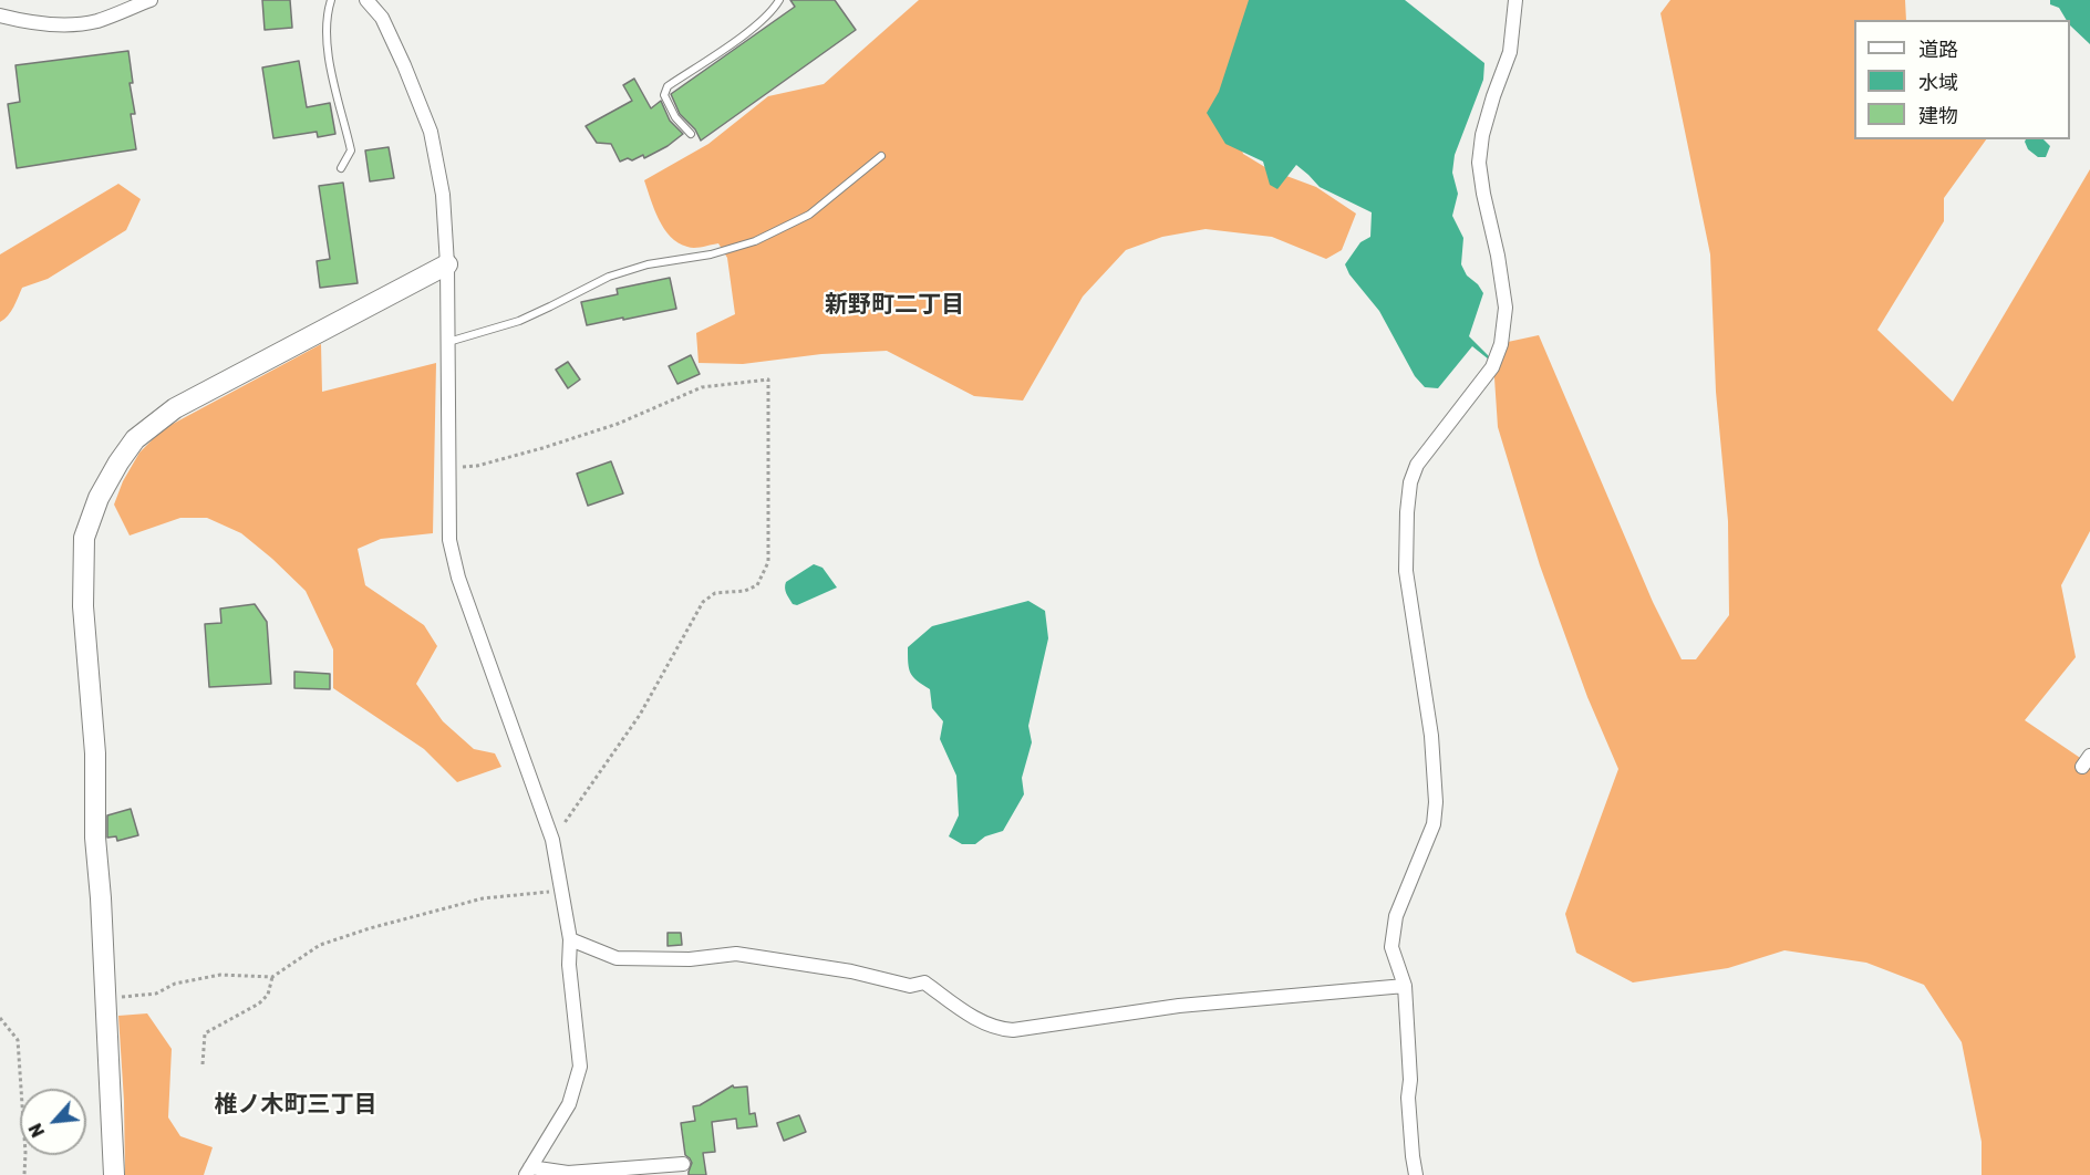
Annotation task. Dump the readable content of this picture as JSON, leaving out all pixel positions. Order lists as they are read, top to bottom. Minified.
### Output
{"districts":["新野町二丁目","椎ノ木町三丁目"],"legend":["道路","水域","建物"],"north":"bottom left"}
